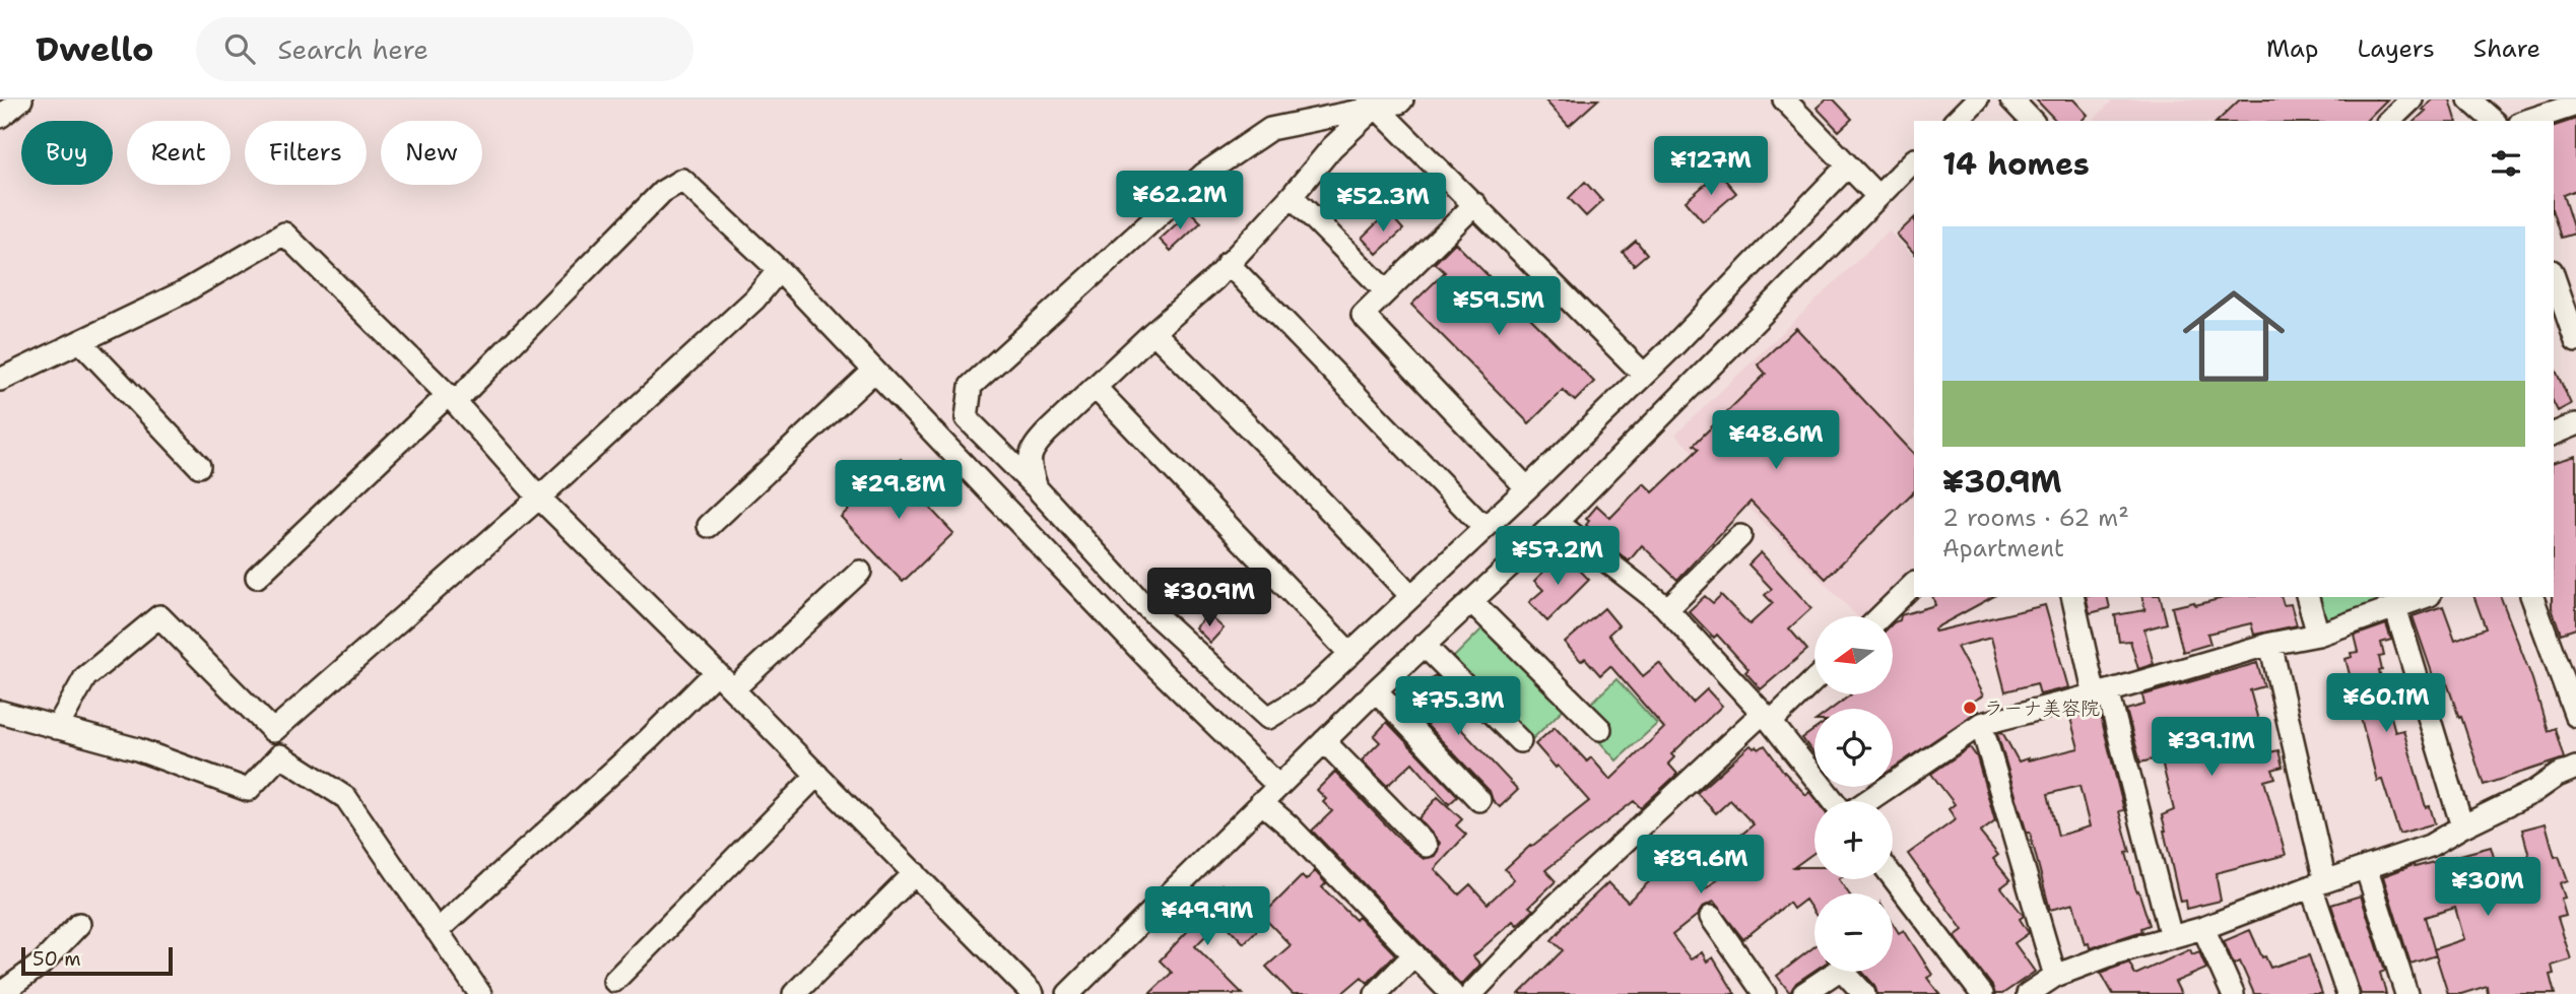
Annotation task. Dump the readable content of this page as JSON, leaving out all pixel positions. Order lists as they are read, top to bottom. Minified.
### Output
{"places":["ラーナ美容院"],"scale_bar":"50 m","north":"left","page":{"header":"Dwello","search":"Search here","nav":["Map","Layers","Share"],"chip":["Buy","Rent","Filters","New"],"heading":"14 homes","price":["¥127M","¥62.2M","¥52.3M","¥59.5M","¥48.6M","¥29.8M","¥57.2M","¥30.9M","¥60.1M","¥75.3M","¥39.1M","¥89.6M","¥30M","¥49.9M"],"list":[{"name":"¥30.9M","note":"2 rooms · 62 m² · Apartment"}],"map_buttons":["+","−"],"scale":"50 m"}}
